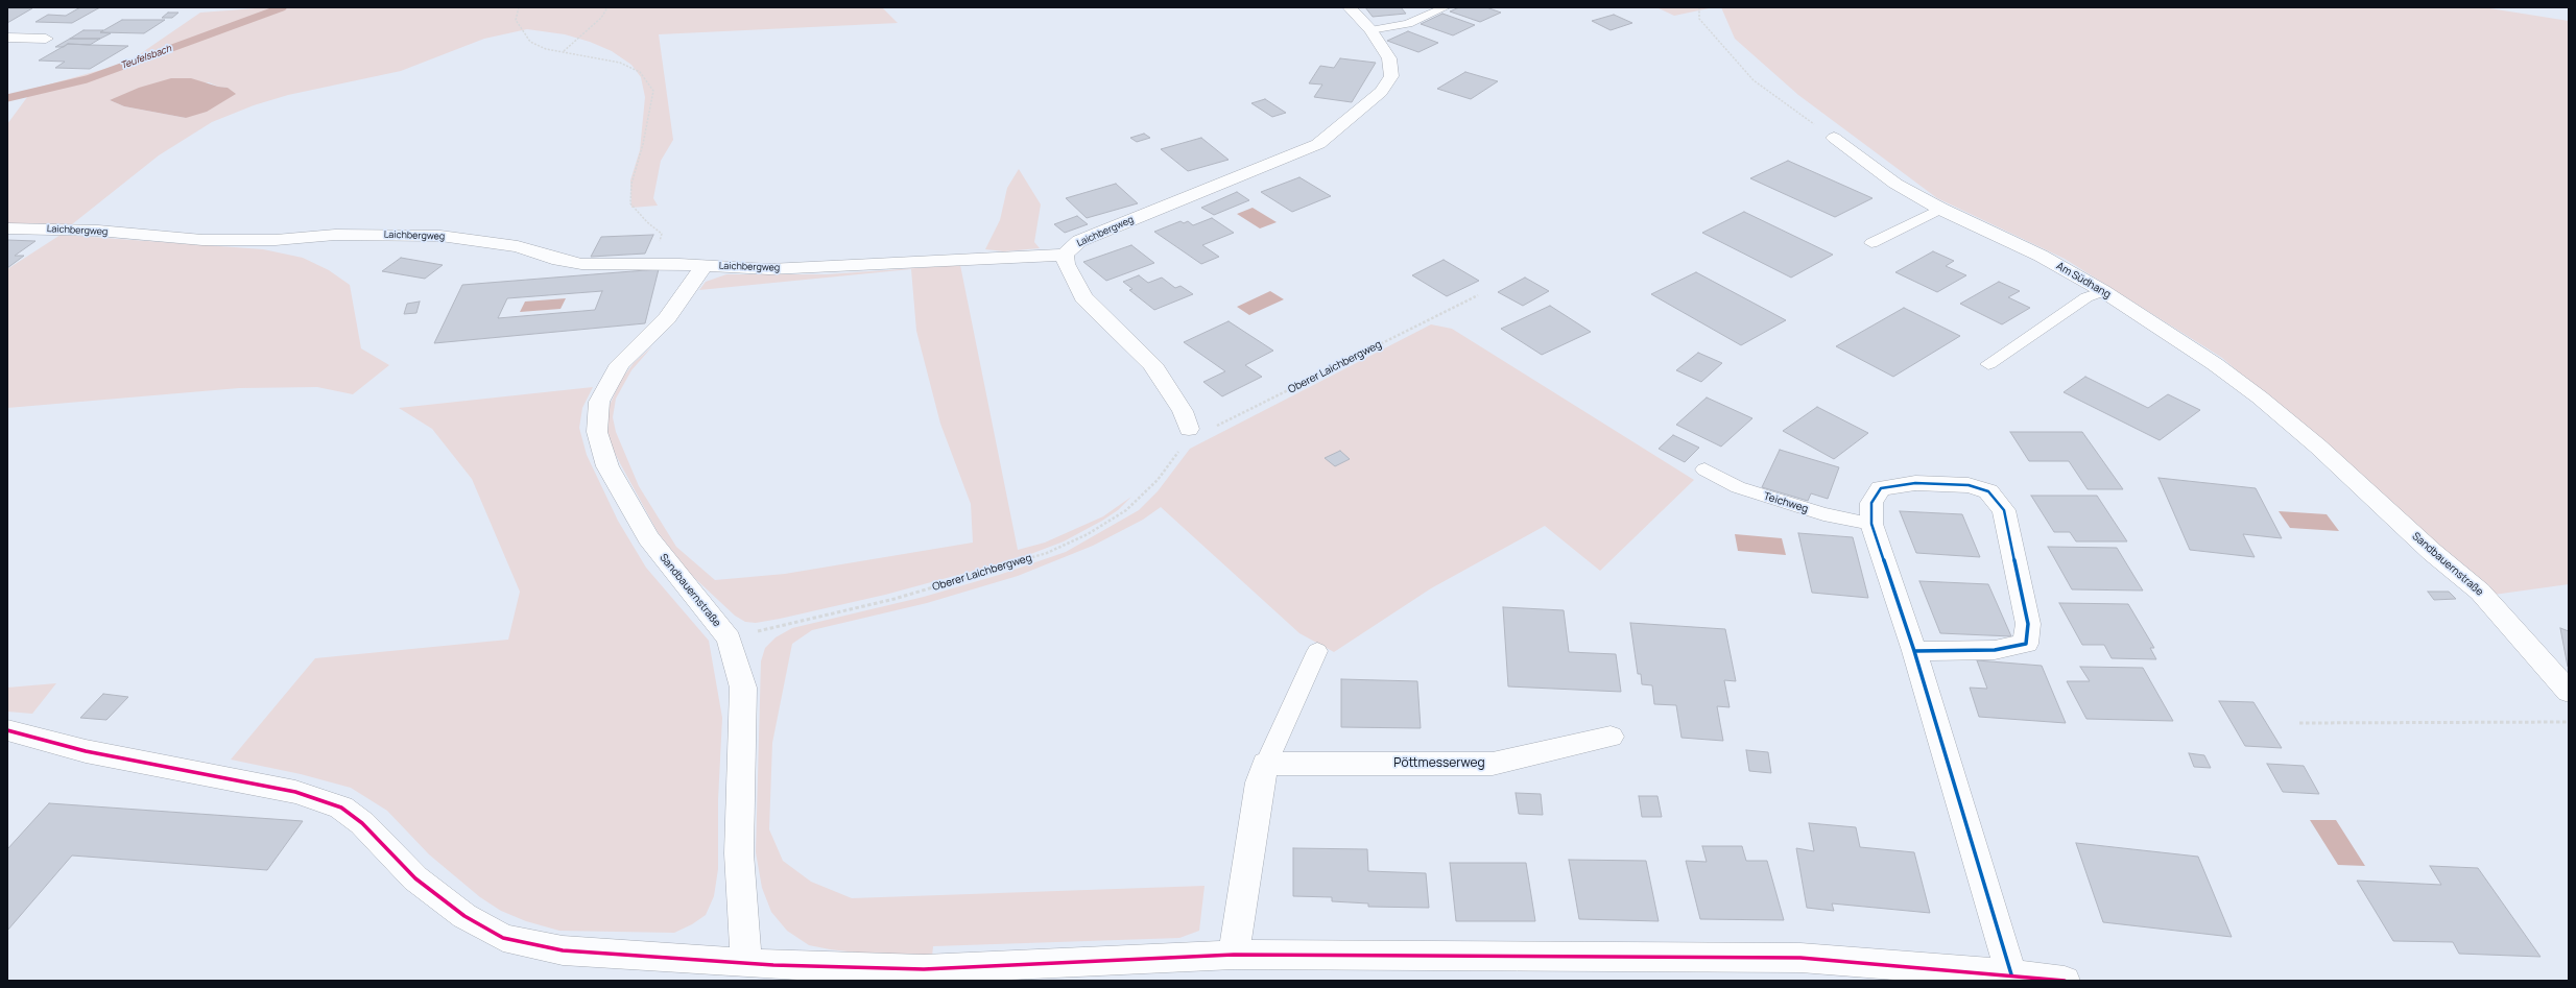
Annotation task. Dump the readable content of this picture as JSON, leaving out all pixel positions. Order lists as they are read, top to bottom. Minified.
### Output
{"streets":{"street":["Laichbergweg","Am Südhang","Sandbauernstraße","Pöttmesserweg"],"lane":["Teichweg"],"path":["Oberer Laichbergweg"]},"crossings":[["Laichbergweg","Sandbauernstraße"],["Am Südhang","Sandbauernstraße"],["Oberer Laichbergweg","Sandbauernstraße"]],"water":["Teufelsbach"]}
